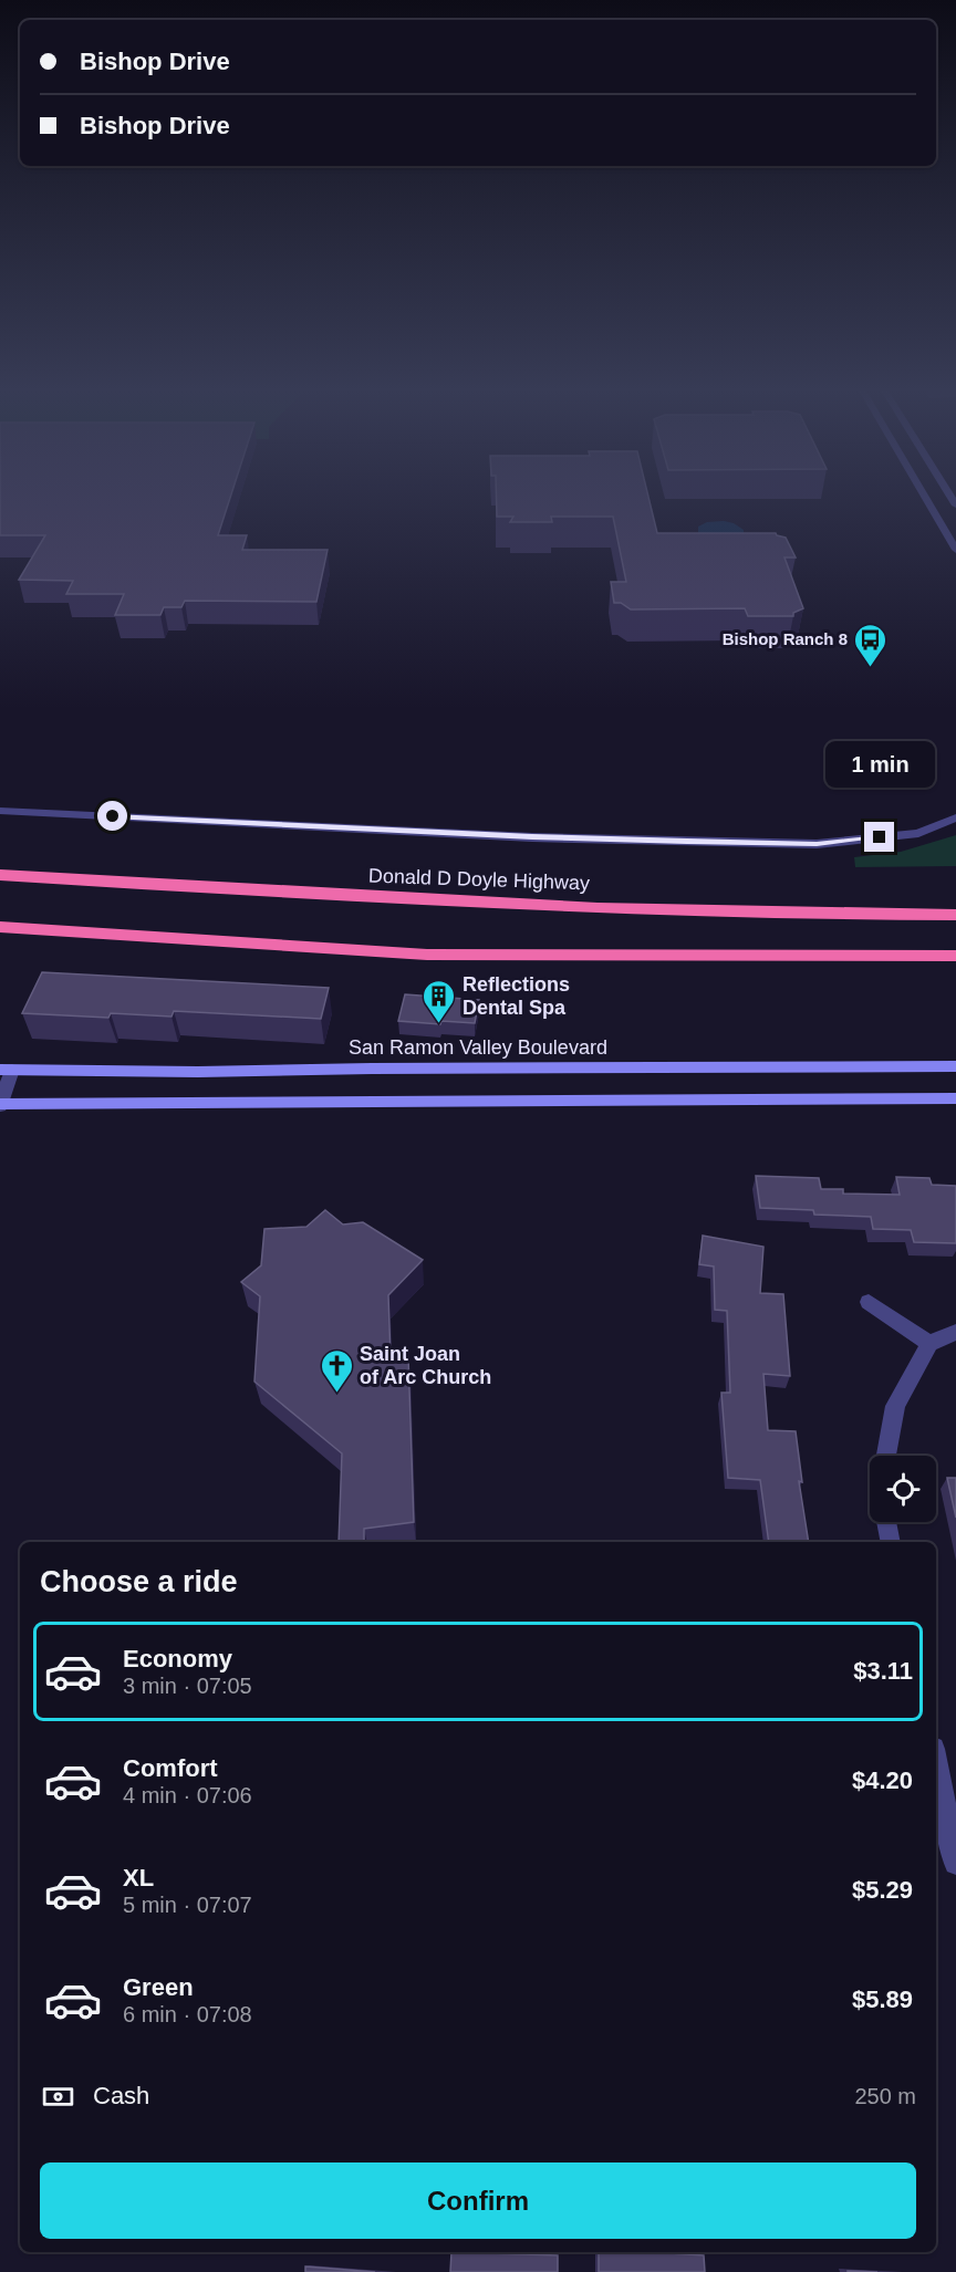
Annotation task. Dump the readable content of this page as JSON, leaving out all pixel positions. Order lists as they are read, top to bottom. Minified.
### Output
{"streets":{"highway":["Donald D Doyle Highway"],"main road":["San Ramon Valley Boulevard"]},"places":{"bus stop":["Bishop Ranch 8"],"building":["Reflections Dental Spa"],"church":["Saint Joan of Arc Church"]},"page":{"banner":["Bishop Drive","Bishop Drive"],"bubble":"1 min","heading":"Choose a ride","list":[{"name":"Economy","note":"3 min · 07:05","value":"$3.11"},{"name":"Comfort","note":"4 min · 07:06","value":"$4.20"},{"name":"XL","note":"5 min · 07:07","value":"$5.29"},{"name":"Green","note":"6 min · 07:08","value":"$5.89"}],"pay":["Cash","250 m"],"buttons":"Confirm"}}
